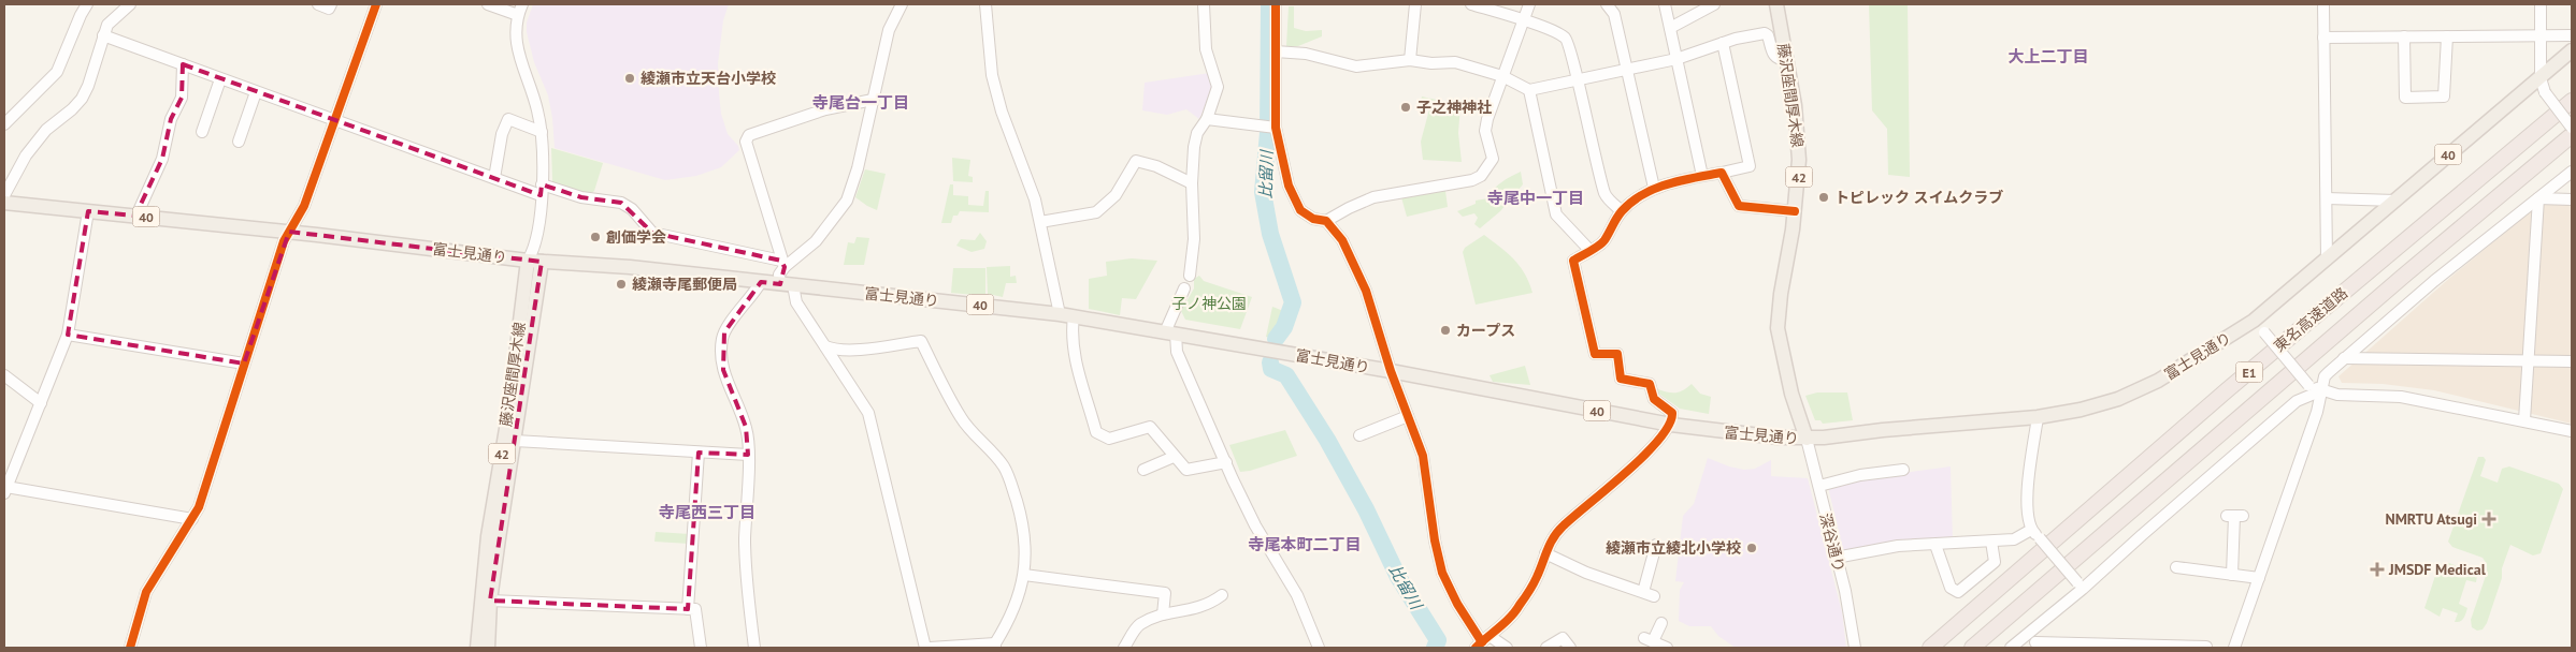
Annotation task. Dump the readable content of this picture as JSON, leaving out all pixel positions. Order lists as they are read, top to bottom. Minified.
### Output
{"streets":{"highway":["東名高速道路","E1"],"main road":["藤沢座間厚木線","40","42","富士見通り"],"street":["深谷通り"]},"crossings":[["藤沢座間厚木線","富士見通り"],["藤沢座間厚木線","深谷通り"],["富士見通り","深谷通り"]],"districts":["大上二丁目","寺尾台一丁目","寺尾中一丁目","寺尾西三丁目","寺尾本町二丁目"],"water":["比留川"],"parks":["子ノ神公園"],"places":{"other":["綾瀬市立天台小学校","子之神神社","トピレック スイムクラブ","創価学会","綾瀬寺尾郵便局","カープス","綾瀬市立綾北小学校"],"health":["NMRTU Atsugi","JMSDF Medical"]}}
